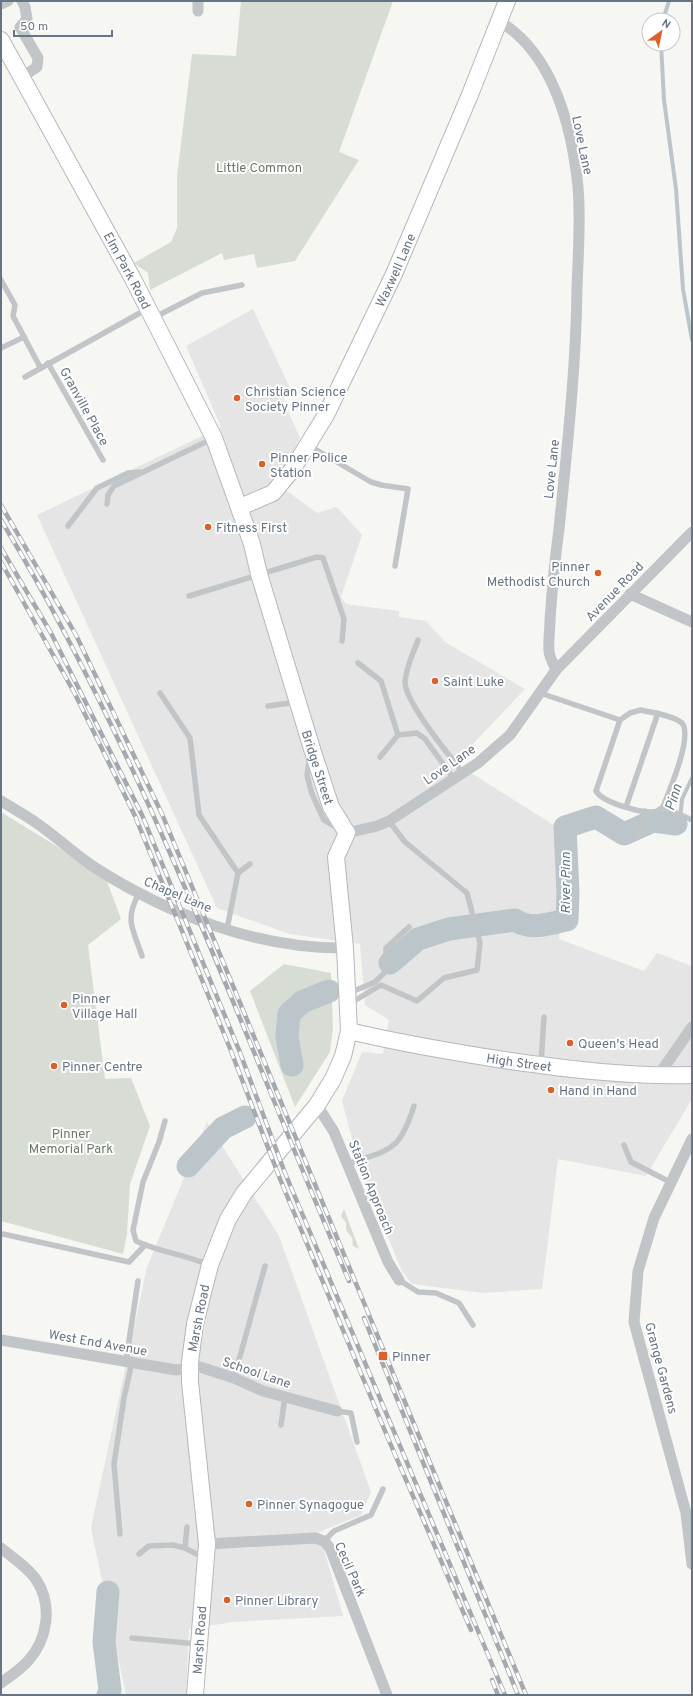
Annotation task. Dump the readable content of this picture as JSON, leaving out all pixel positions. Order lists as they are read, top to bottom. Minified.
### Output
{"streets":{"street":["Love Lane","Elm Park Road","Waxwell Lane","Avenue Road","Bridge Street","Chapel Lane","High Street","Station Approach","Marsh Road","West End Avenue","Grange Gardens","School Lane","Cecil Park"],"lane":["Granville Place"]},"crossings":[["Love Lane","Waxwell Lane"],["Love Lane","Avenue Road"],["Love Lane","Bridge Street"],["Elm Park Road","Waxwell Lane"],["Elm Park Road","Granville Place"],["Elm Park Road","Bridge Street"],["Waxwell Lane","Bridge Street"],["High Street","Marsh Road"],["Station Approach","Marsh Road"],["Marsh Road","West End Avenue"],["Marsh Road","School Lane"],["Marsh Road","Cecil Park"],["West End Avenue","School Lane"]],"water":["Pinn","River Pinn"],"parks":["Little Common","Pinner Memorial Park"],"places":{"other":["Christian Science Society Pinner","Pinner Police Station","Fitness First","Pinner Methodist Church","Saint Luke","Pinner Village Hall","Queen's Head","Pinner Centre","Hand in Hand","Pinner Synagogue","Pinner Library"],"transit":["Pinner"]},"scale_bar":"50 m","north":"top right"}
